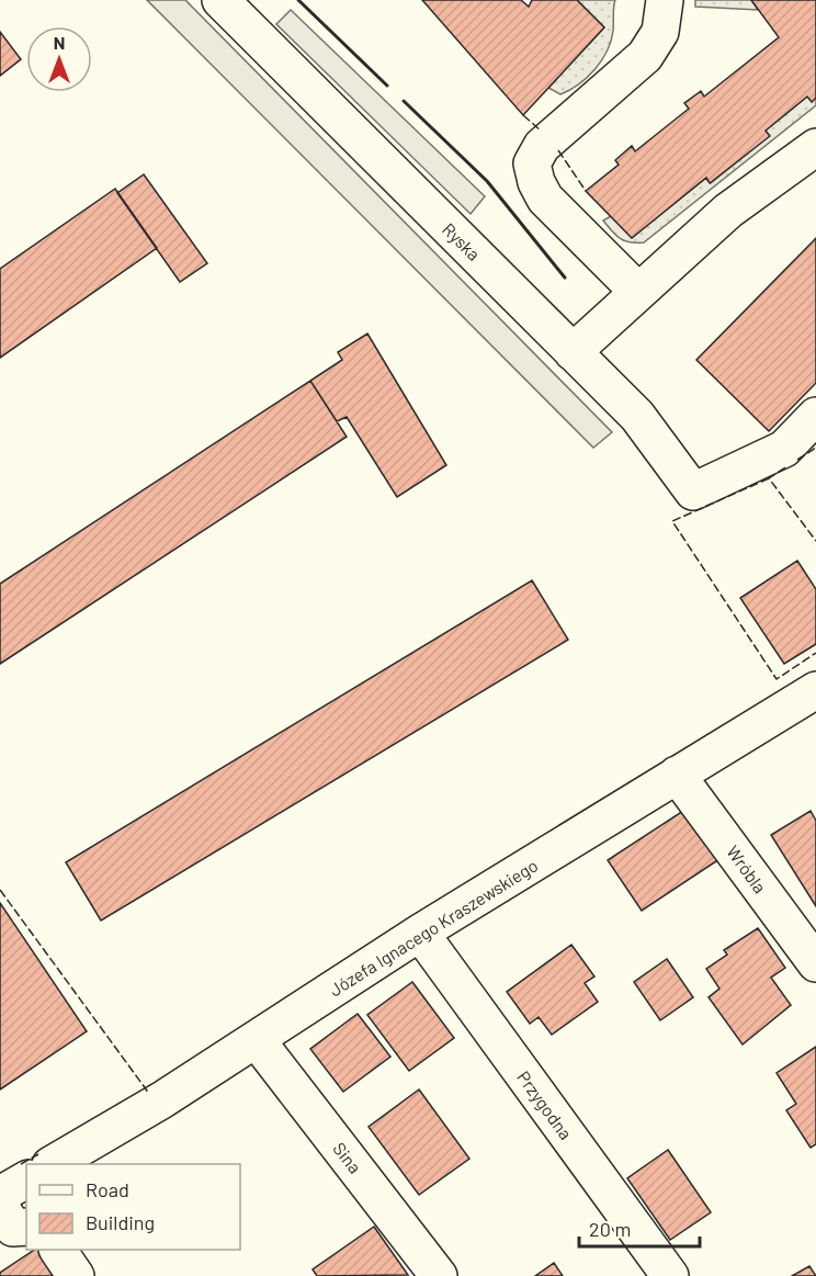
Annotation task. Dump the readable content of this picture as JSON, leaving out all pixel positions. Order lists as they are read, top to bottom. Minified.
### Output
{"streets":{"street":["Ryska","Wróbla","Józefa Ignacego Kraszewskiego","Przygodna","Sina"]},"crossings":[["Wróbla","Józefa Ignacego Kraszewskiego"],["Józefa Ignacego Kraszewskiego","Przygodna"],["Józefa Ignacego Kraszewskiego","Sina"]],"legend":["Road","Building"],"scale_bar":"20 m","north":"top"}
